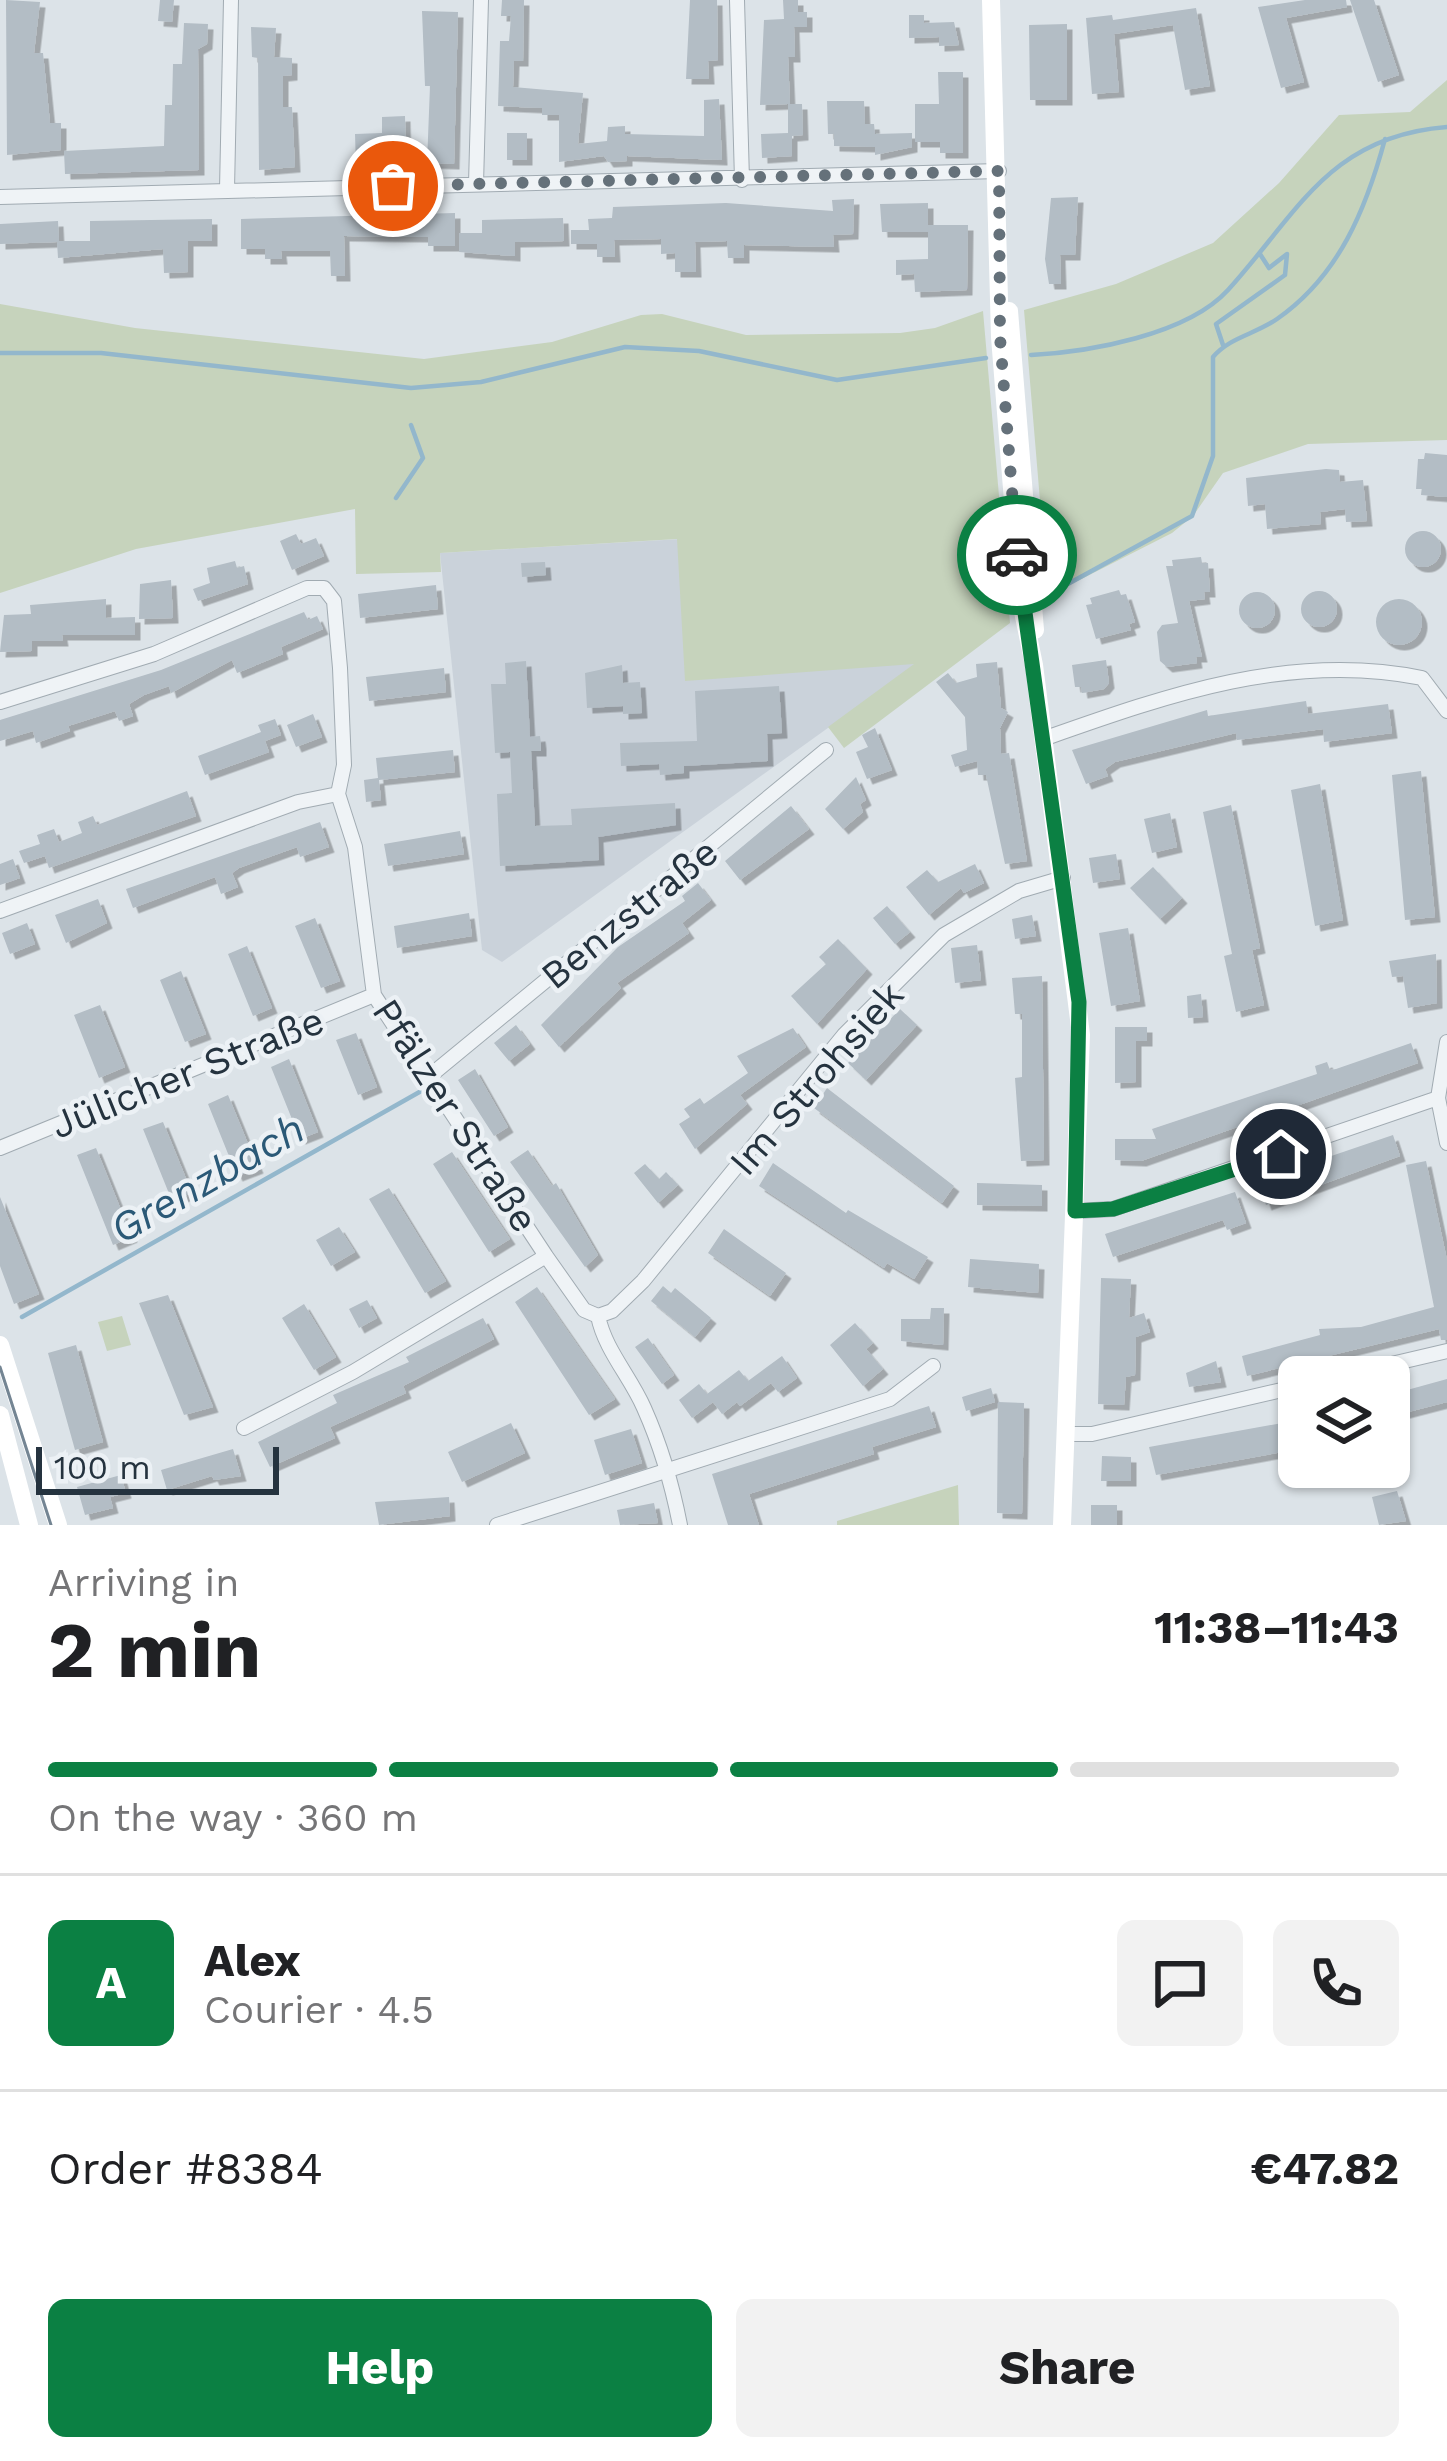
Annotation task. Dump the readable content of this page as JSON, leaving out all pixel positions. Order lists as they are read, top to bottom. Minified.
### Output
{"streets":{"street":["Benzstraße","Jülicher Straße","Im Strohsiek","Pfälzer Straße"]},"crossings":[["Benzstraße","Pfälzer Straße"],["Jülicher Straße","Pfälzer Straße"],["Im Strohsiek","Pfälzer Straße"]],"water":["Grenzbach"],"scale_bar":"100 m","page":{"scale":"100 m","heading":["2 min","Arriving in","11:38–11:43"],"panel":["Alex","Courier · 4.5","Order #8384","€47.82"],"bar":"On the way · 360 m","round":"A","buttons":["Help","Share"]}}
